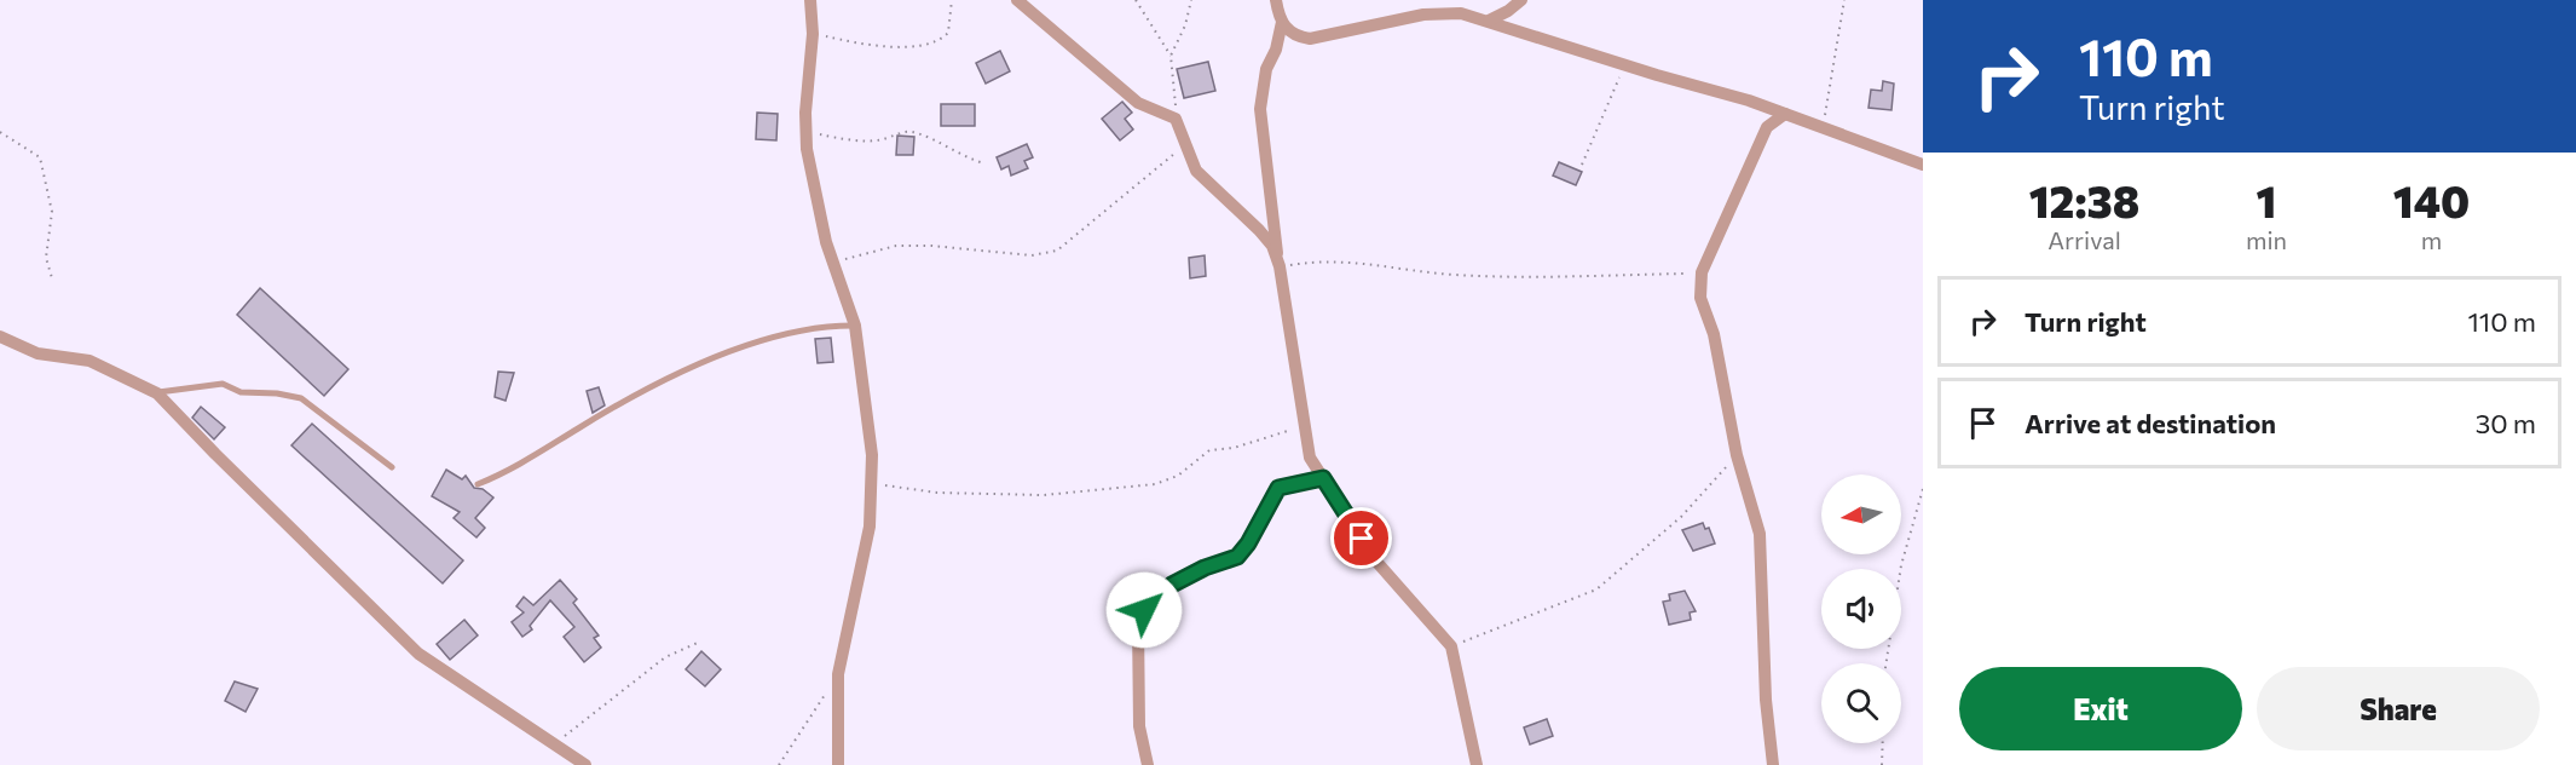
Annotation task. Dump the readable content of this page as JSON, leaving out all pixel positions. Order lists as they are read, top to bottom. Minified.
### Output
{"north":"left","page":{"turn":["110 m","Turn right"],"eta":["12:38","Arrival","1","min","140","m"],"list":[{"name":"Turn right","value":"110 m"},{"name":"Arrive at destination","value":"30 m"}],"buttons":["Exit","Share"]}}
